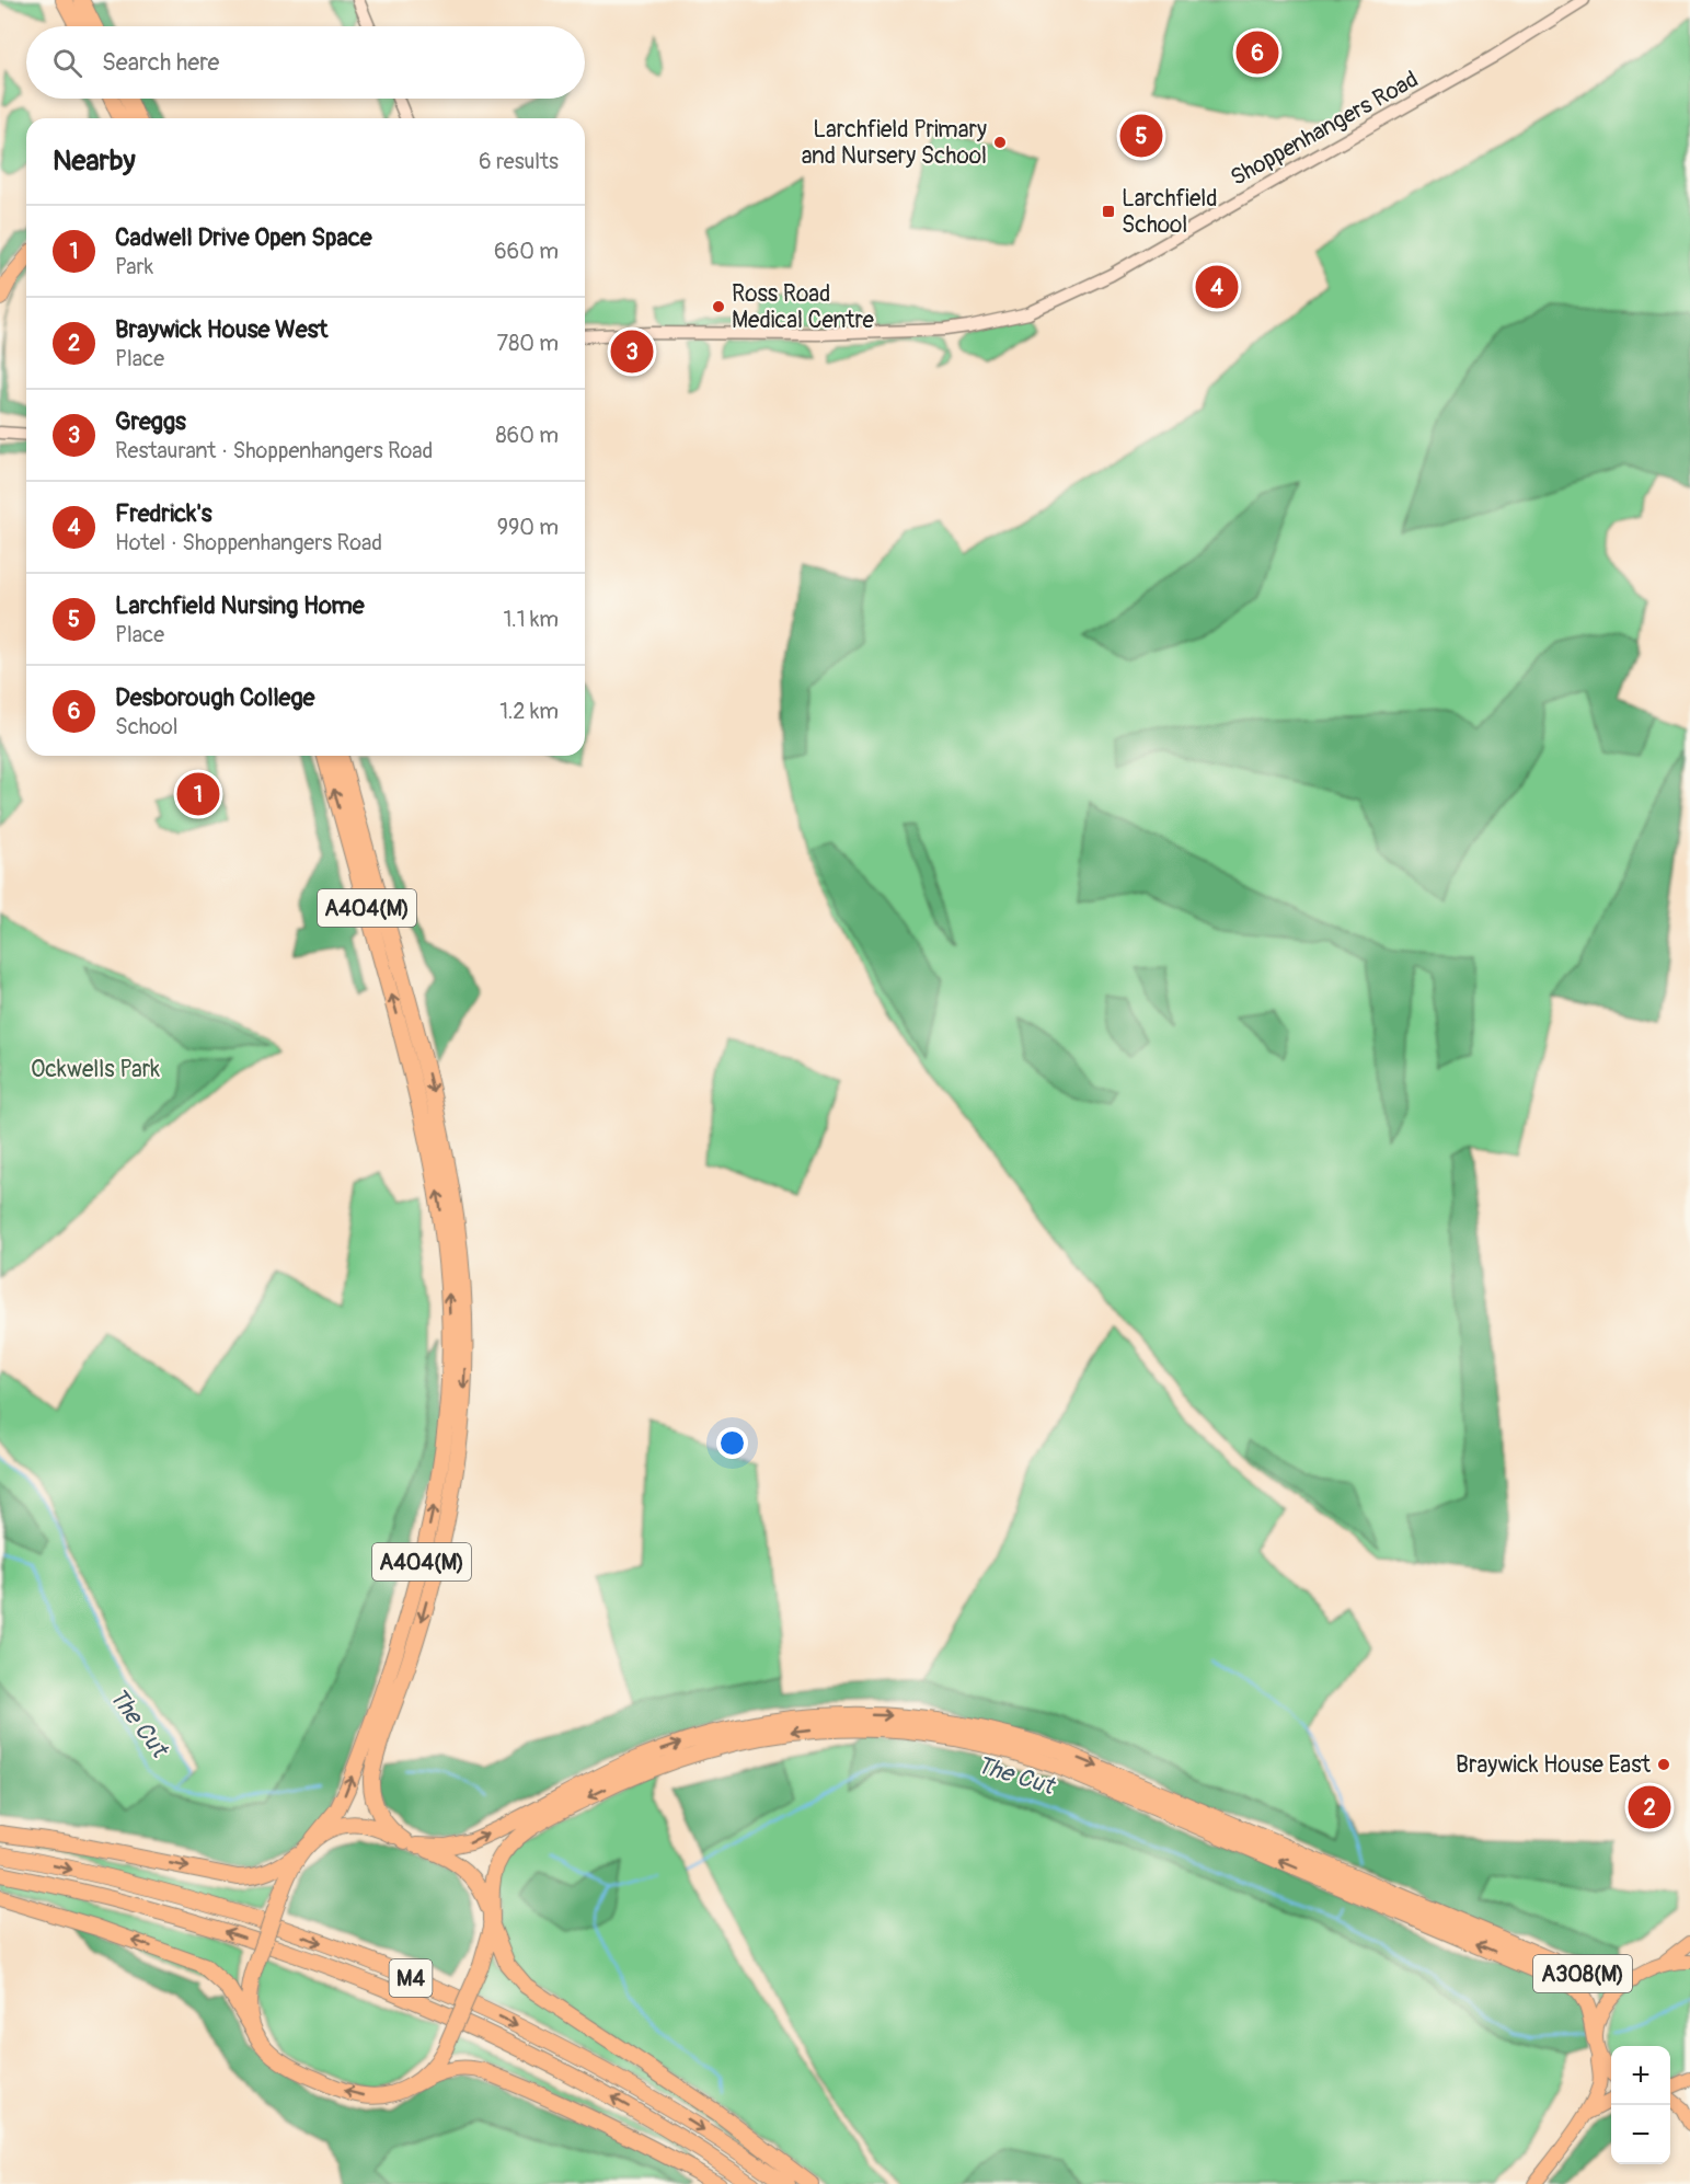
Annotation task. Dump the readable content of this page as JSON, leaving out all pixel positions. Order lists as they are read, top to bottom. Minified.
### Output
{"streets":{"highway":["A404(M)","A308(M)","M4"],"street":["Shoppenhangers Road"]},"crossings":[["A404(M)","A308(M)"],["A404(M)","M4"],["A308(M)","M4"]],"water":["The Cut"],"parks":["Ockwells Park"],"places":{"other":["Larchfield Primary and Nursery School","Ross Road Medical Centre","Braywick House East"],"transit":["Larchfield School"]},"page":{"search":"Search here","pins":["6","5","4","3","1","2"],"heading":["Nearby","6 results"],"list":[{"mark":"1","name":"Cadwell Drive Open Space","note":"Park","value":"660 m"},{"mark":"2","name":"Braywick House West","note":"Place","value":"780 m"},{"mark":"3","name":"Greggs","note":"Restaurant · Shoppenhangers Road","value":"860 m"},{"mark":"4","name":"Fredrick's","note":"Hotel · Shoppenhangers Road","value":"990 m"},{"mark":"5","name":"Larchfield Nursing Home","note":"Place","value":"1.1 km"},{"mark":"6","name":"Desborough College","note":"School","value":"1.2 km"}],"map_buttons":["+","−"]}}
